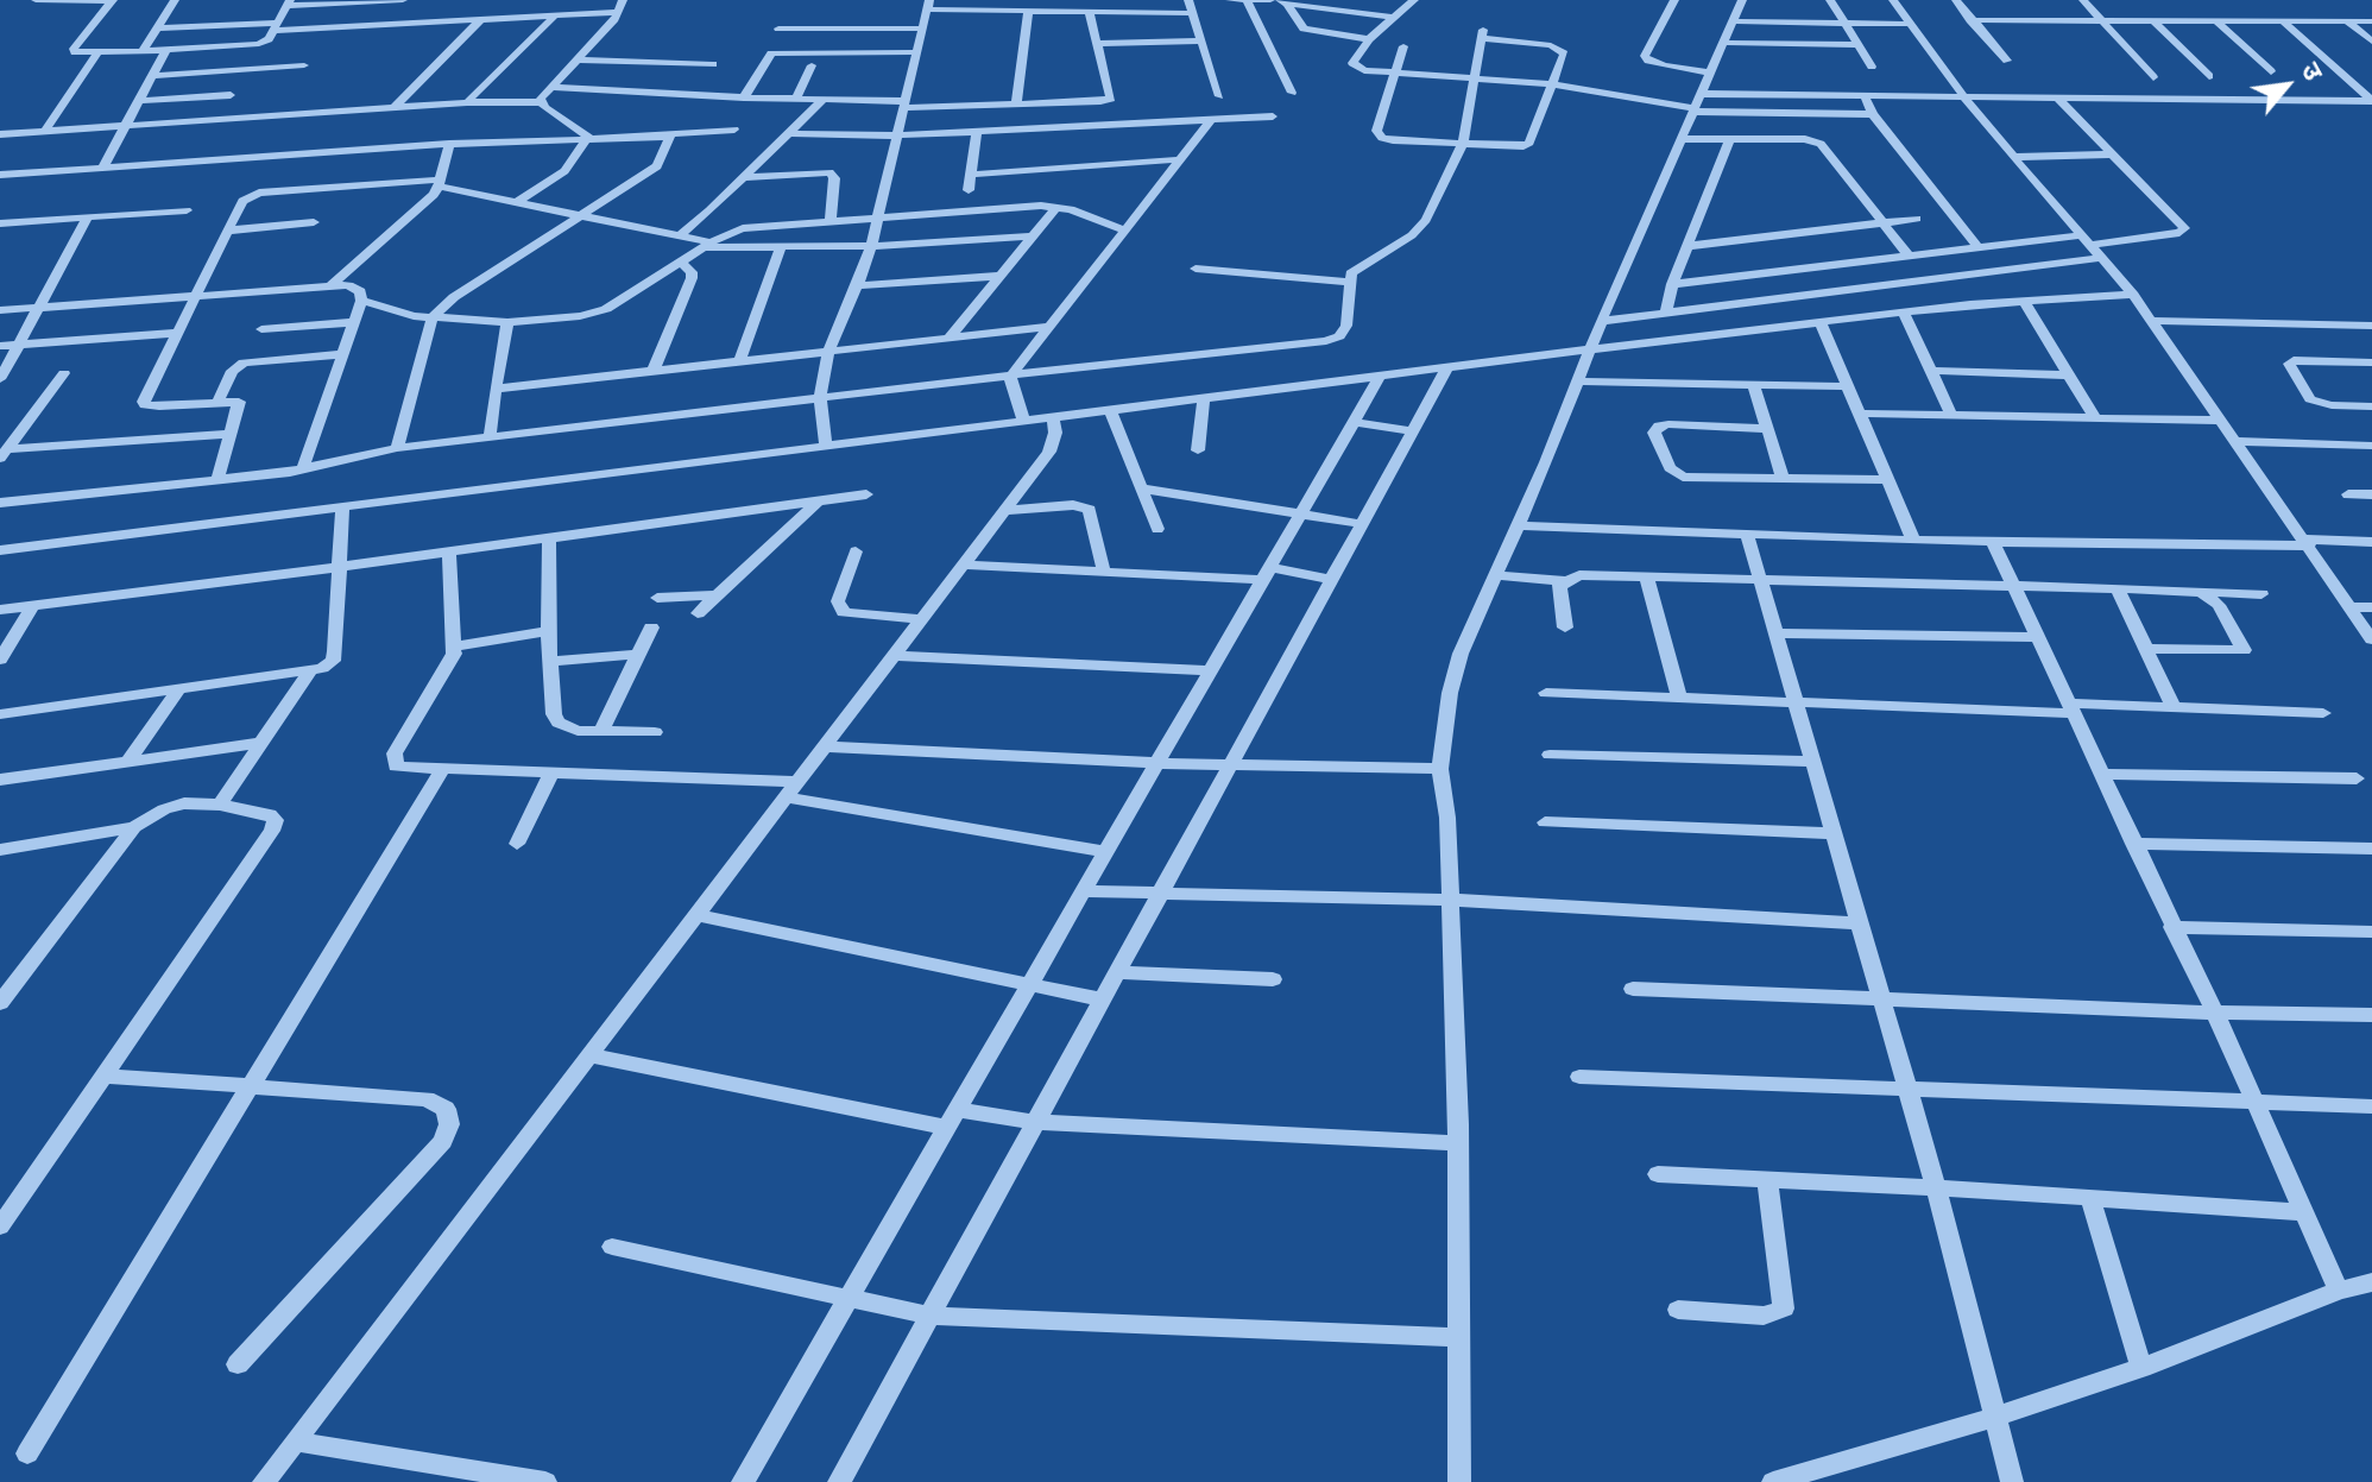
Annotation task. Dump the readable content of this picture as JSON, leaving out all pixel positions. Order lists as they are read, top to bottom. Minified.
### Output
{"north":"top right"}
